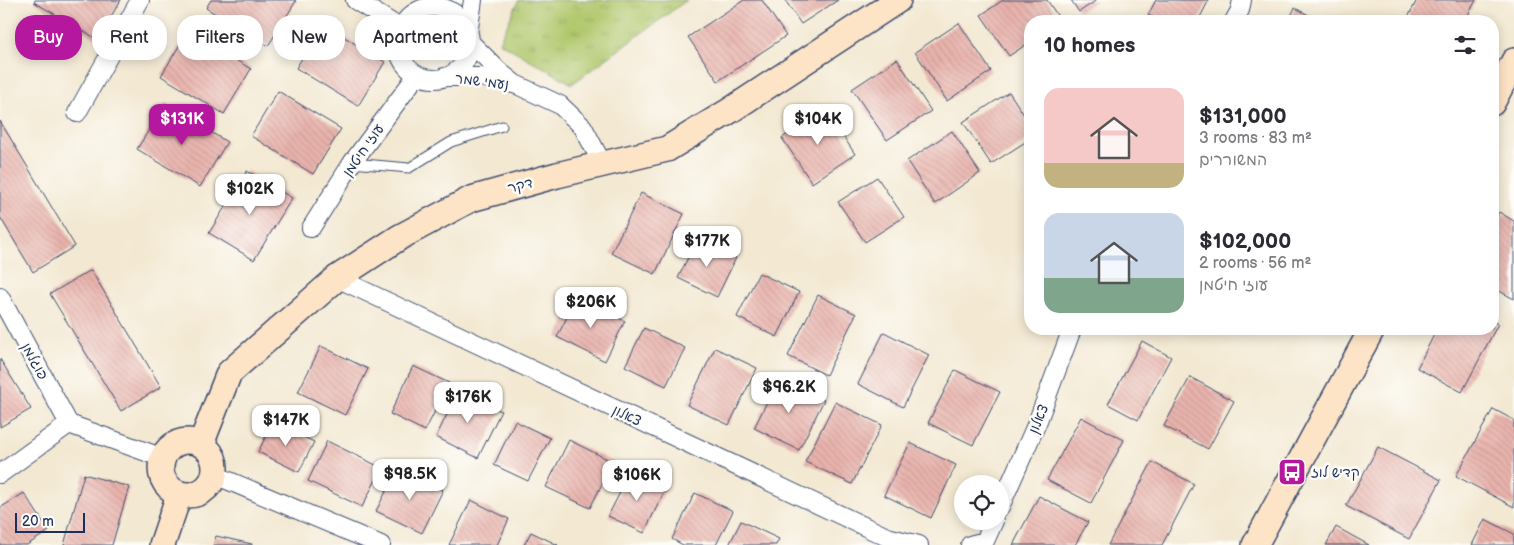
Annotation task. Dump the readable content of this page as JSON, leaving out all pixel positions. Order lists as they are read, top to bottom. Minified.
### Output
{"streets":{"street":["נעמי שמר","עוזי חיטמן","דקר","פוגלמן","צאלון"]},"crossings":[["נעמי שמר","דקר"],["דקר","צאלון"]],"places":{"bus stop":["קדיש לוז"]},"scale_bar":"20 m","page":{"chip":["Buy","Rent","Filters","New","Apartment"],"heading":"10 homes","list":[{"name":"$131,000","note":"3 rooms · 83 m² · המשוררים"},{"name":"$102,000","note":"2 rooms · 56 m² · עוזי חיטמן"}],"price":["$131K","$104K","$102K","$177K","$206K","$96.2K","$176K","$147K","$98.5K","$106K"],"scale":"20 m"}}
